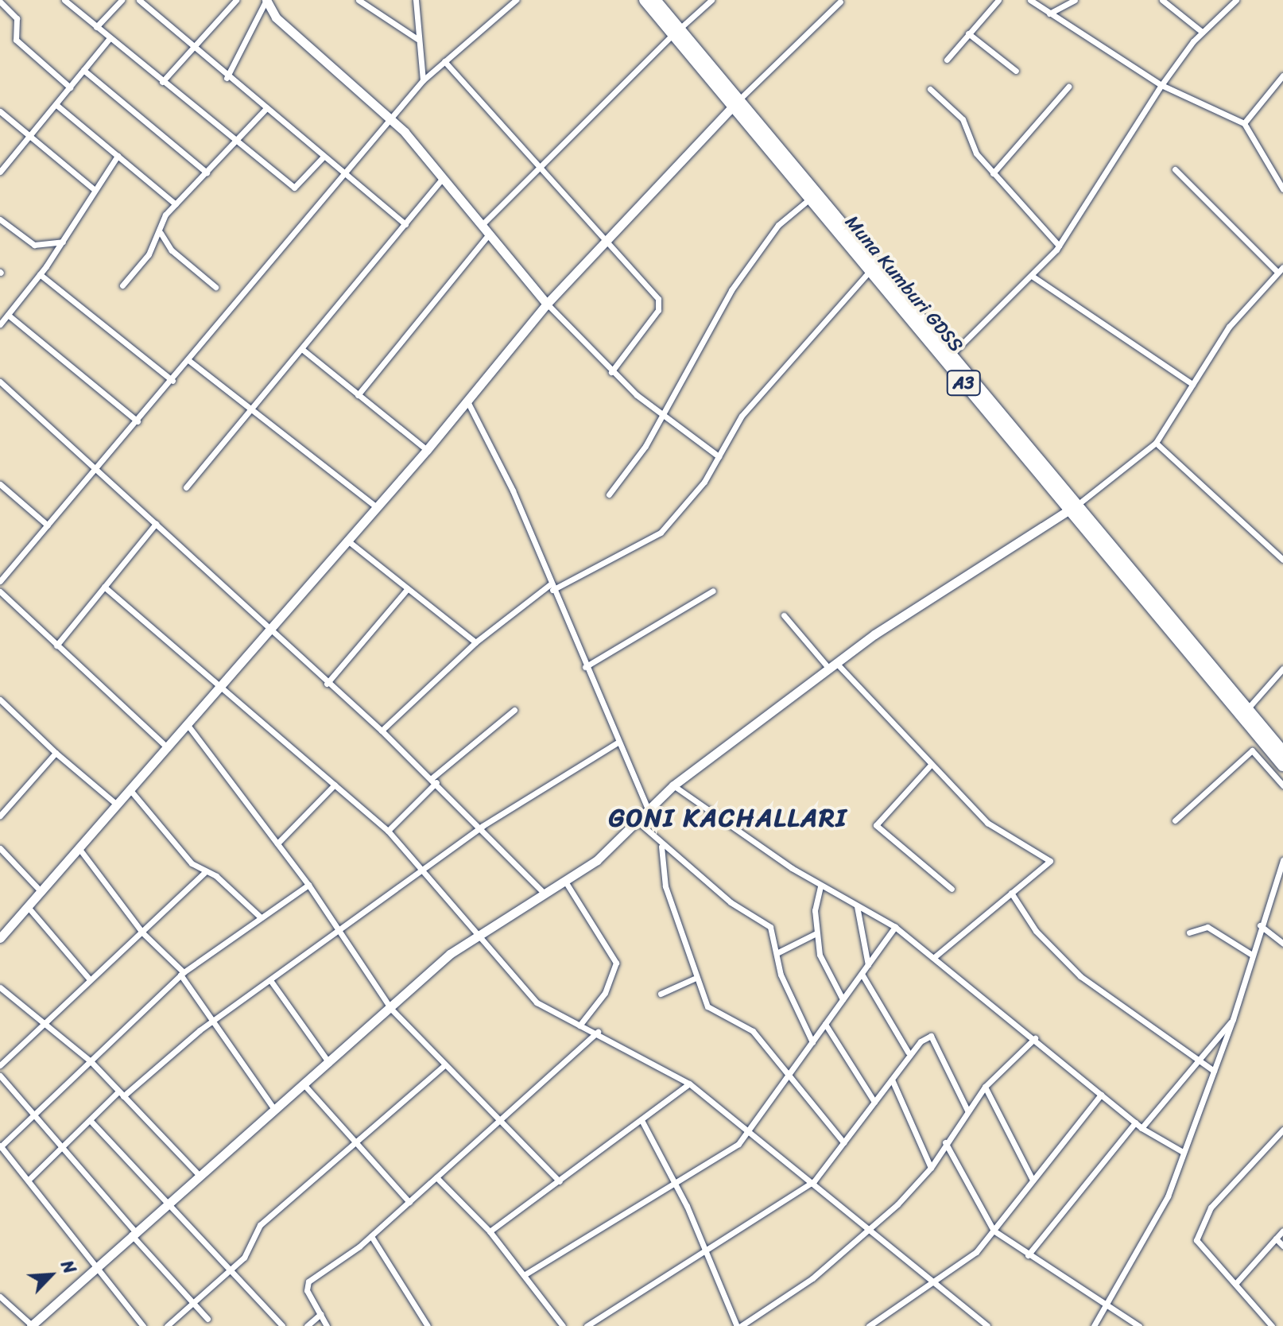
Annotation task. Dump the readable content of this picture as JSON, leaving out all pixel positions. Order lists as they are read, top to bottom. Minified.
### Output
{"streets":{"highway":["Muna Kumburi GDSS","A3"]},"districts":["GONI KACHALLARI"],"north":"top right"}
